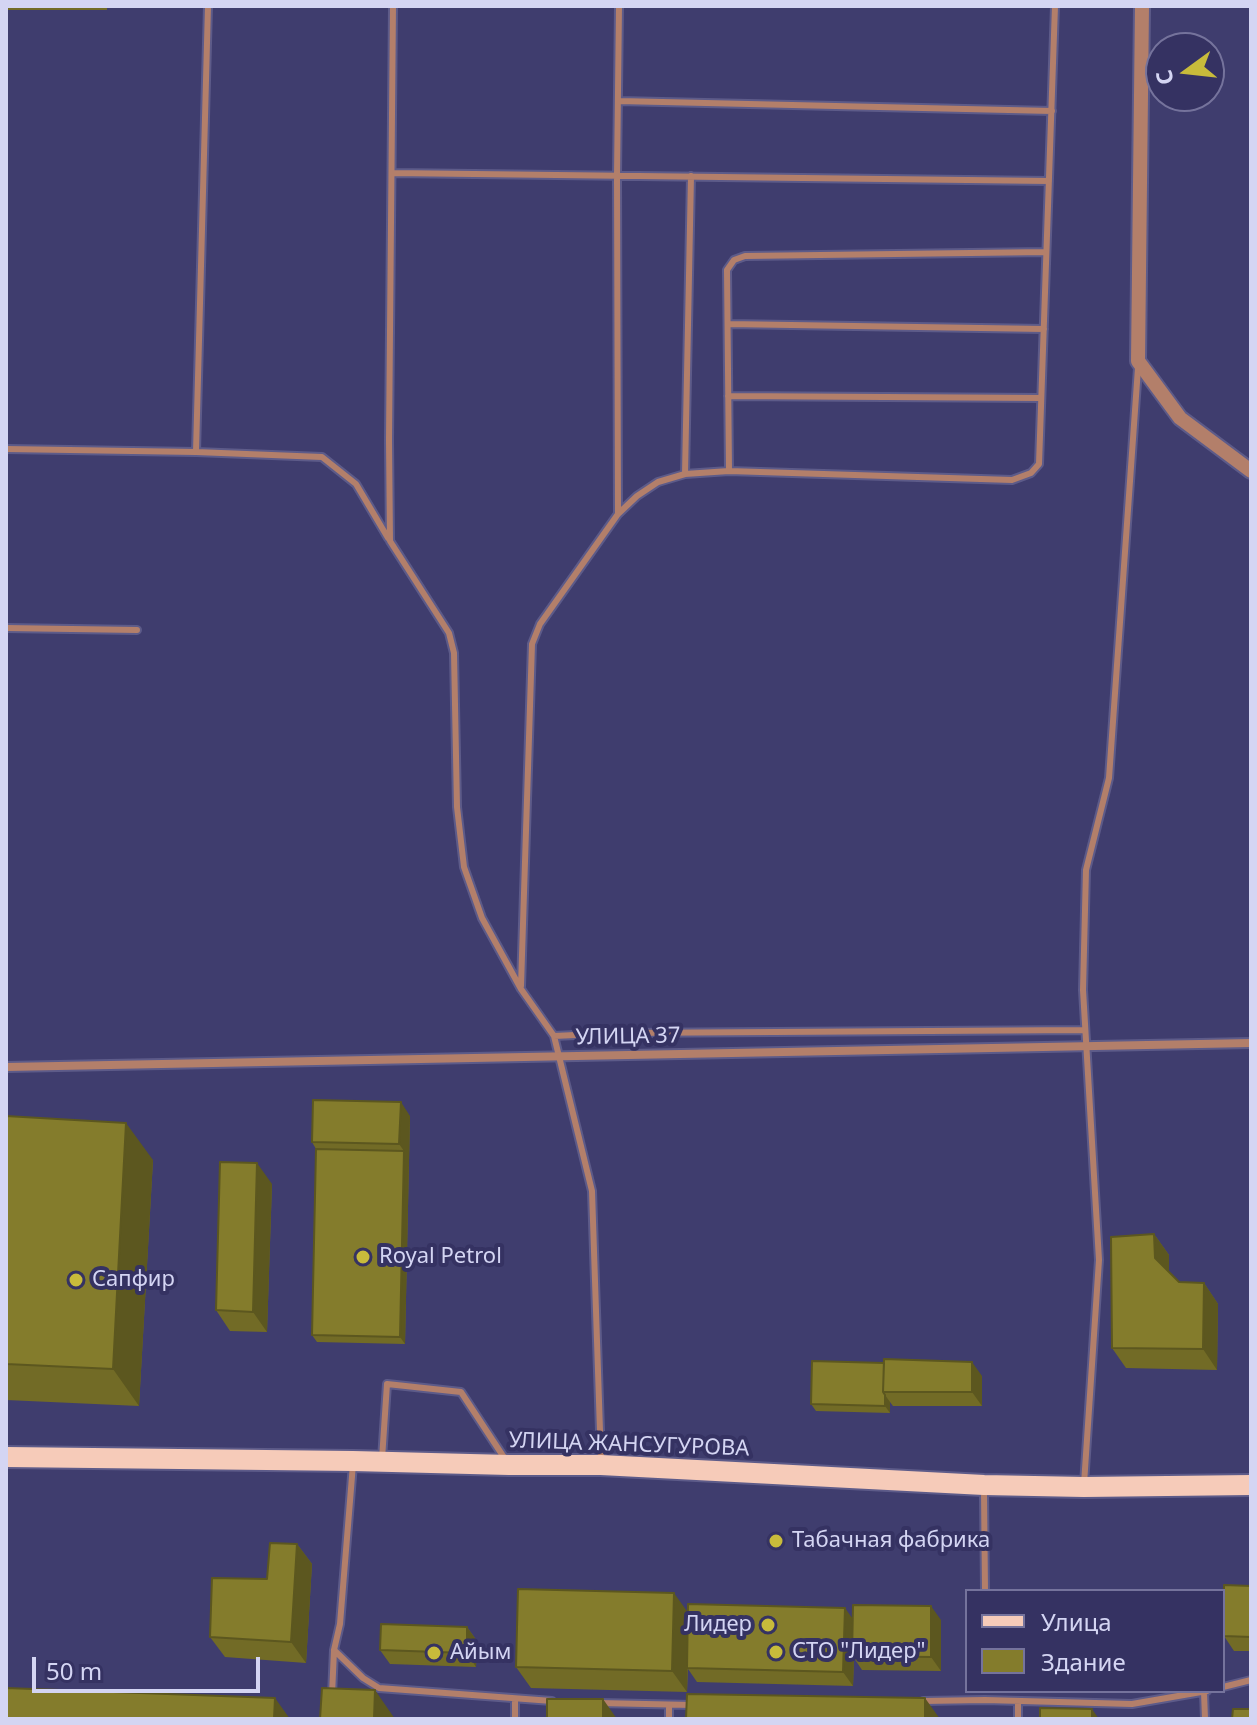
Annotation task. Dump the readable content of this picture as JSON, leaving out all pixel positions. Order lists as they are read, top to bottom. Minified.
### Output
{"streets":{"main road":["УЛИЦА ЖАНСУГУРОВА"],"street":["УЛИЦА 37"]},"places":["Royal Petrol","Сапфир","Табачная фабрика","Лидер","СТО \"Лидер\"","Айым"],"legend":["Улица","Здание"],"scale_bar":"50 m","north":"left"}
